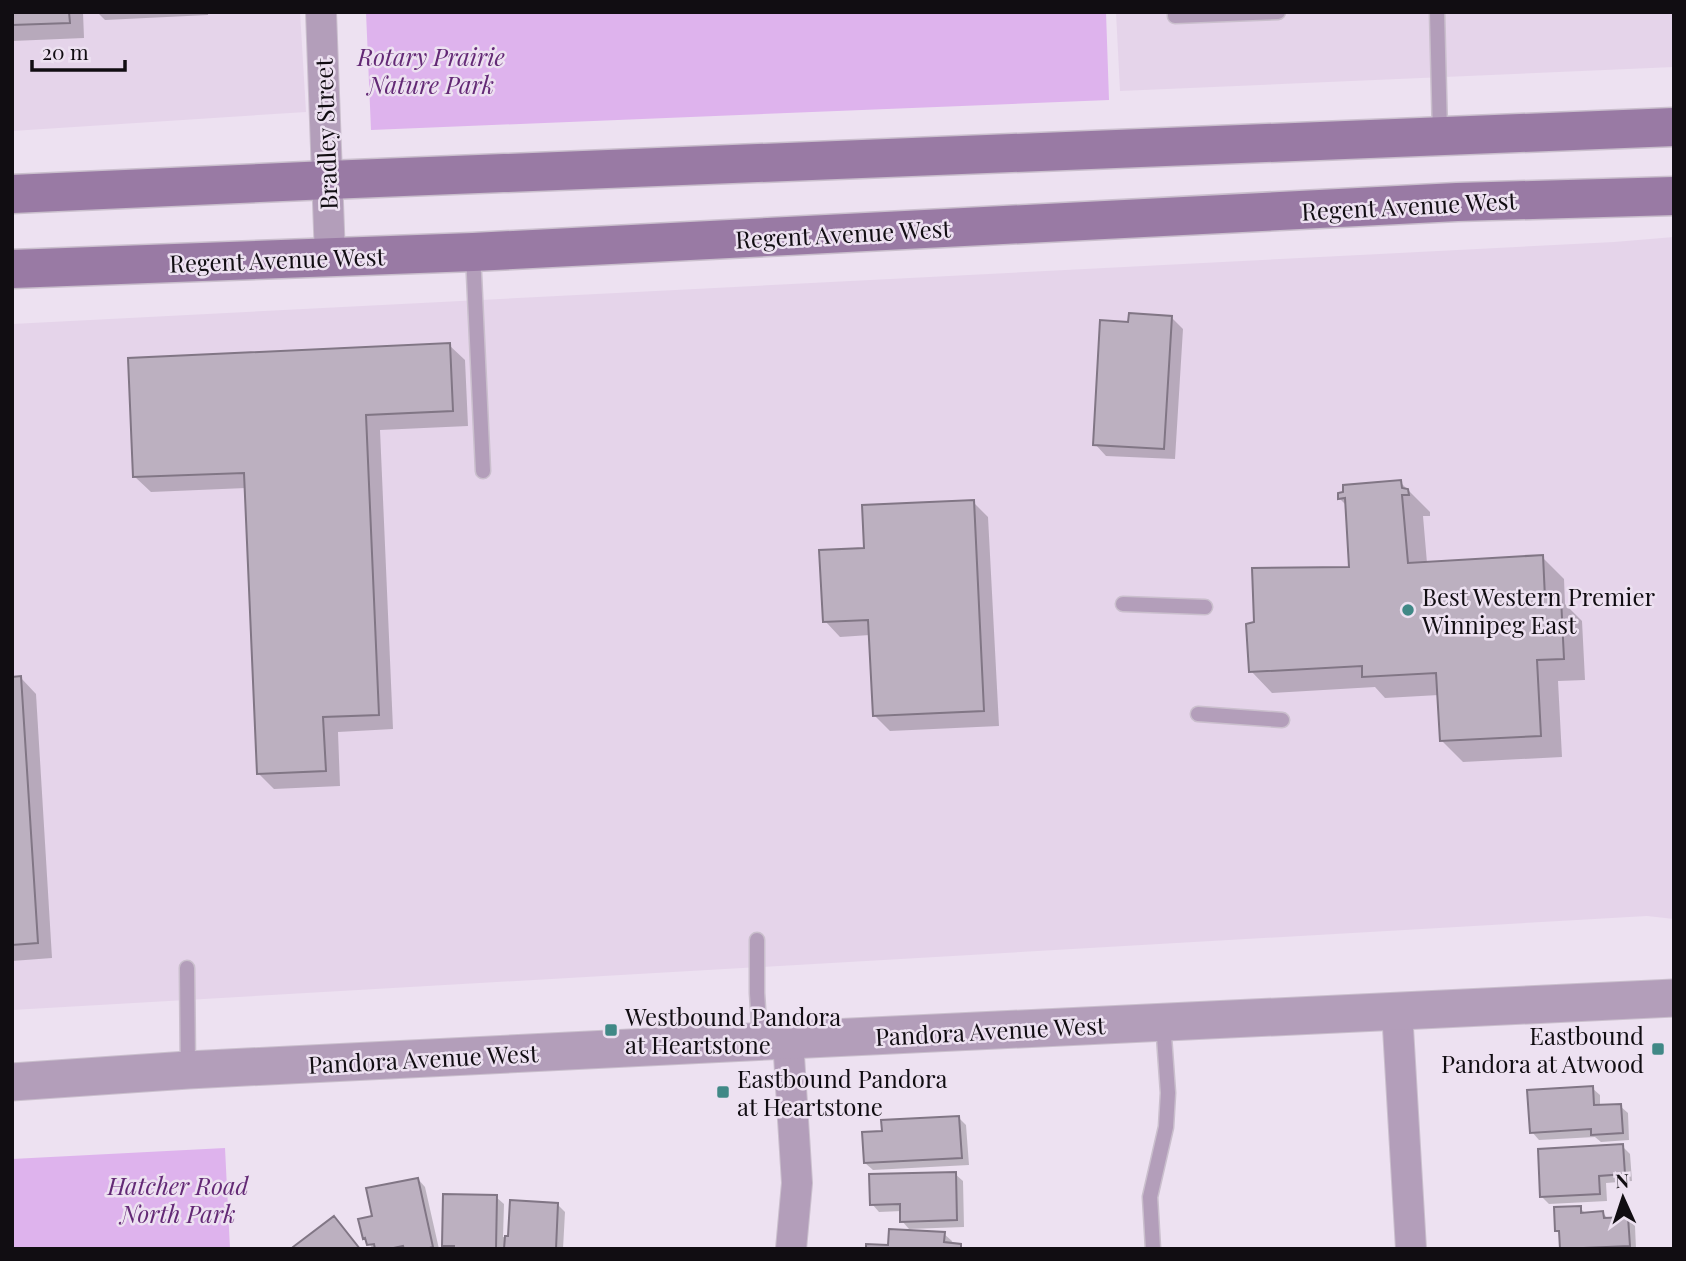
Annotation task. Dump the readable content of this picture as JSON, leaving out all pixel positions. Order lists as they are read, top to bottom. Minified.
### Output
{"streets":{"main road":["Regent Avenue West"],"street":["Bradley Street","Pandora Avenue West"]},"crossings":[["Bradley Street","Regent Avenue West"]],"parks":["Rotary Prairie Nature Park","Hatcher Road North Park"],"places":{"other":["Best Western Premier Winnipeg East"],"transit":["Westbound Pandora at Heartstone","Eastbound Pandora at Atwood","Eastbound Pandora at Heartstone"]},"scale_bar":"20 m","north":"top"}
